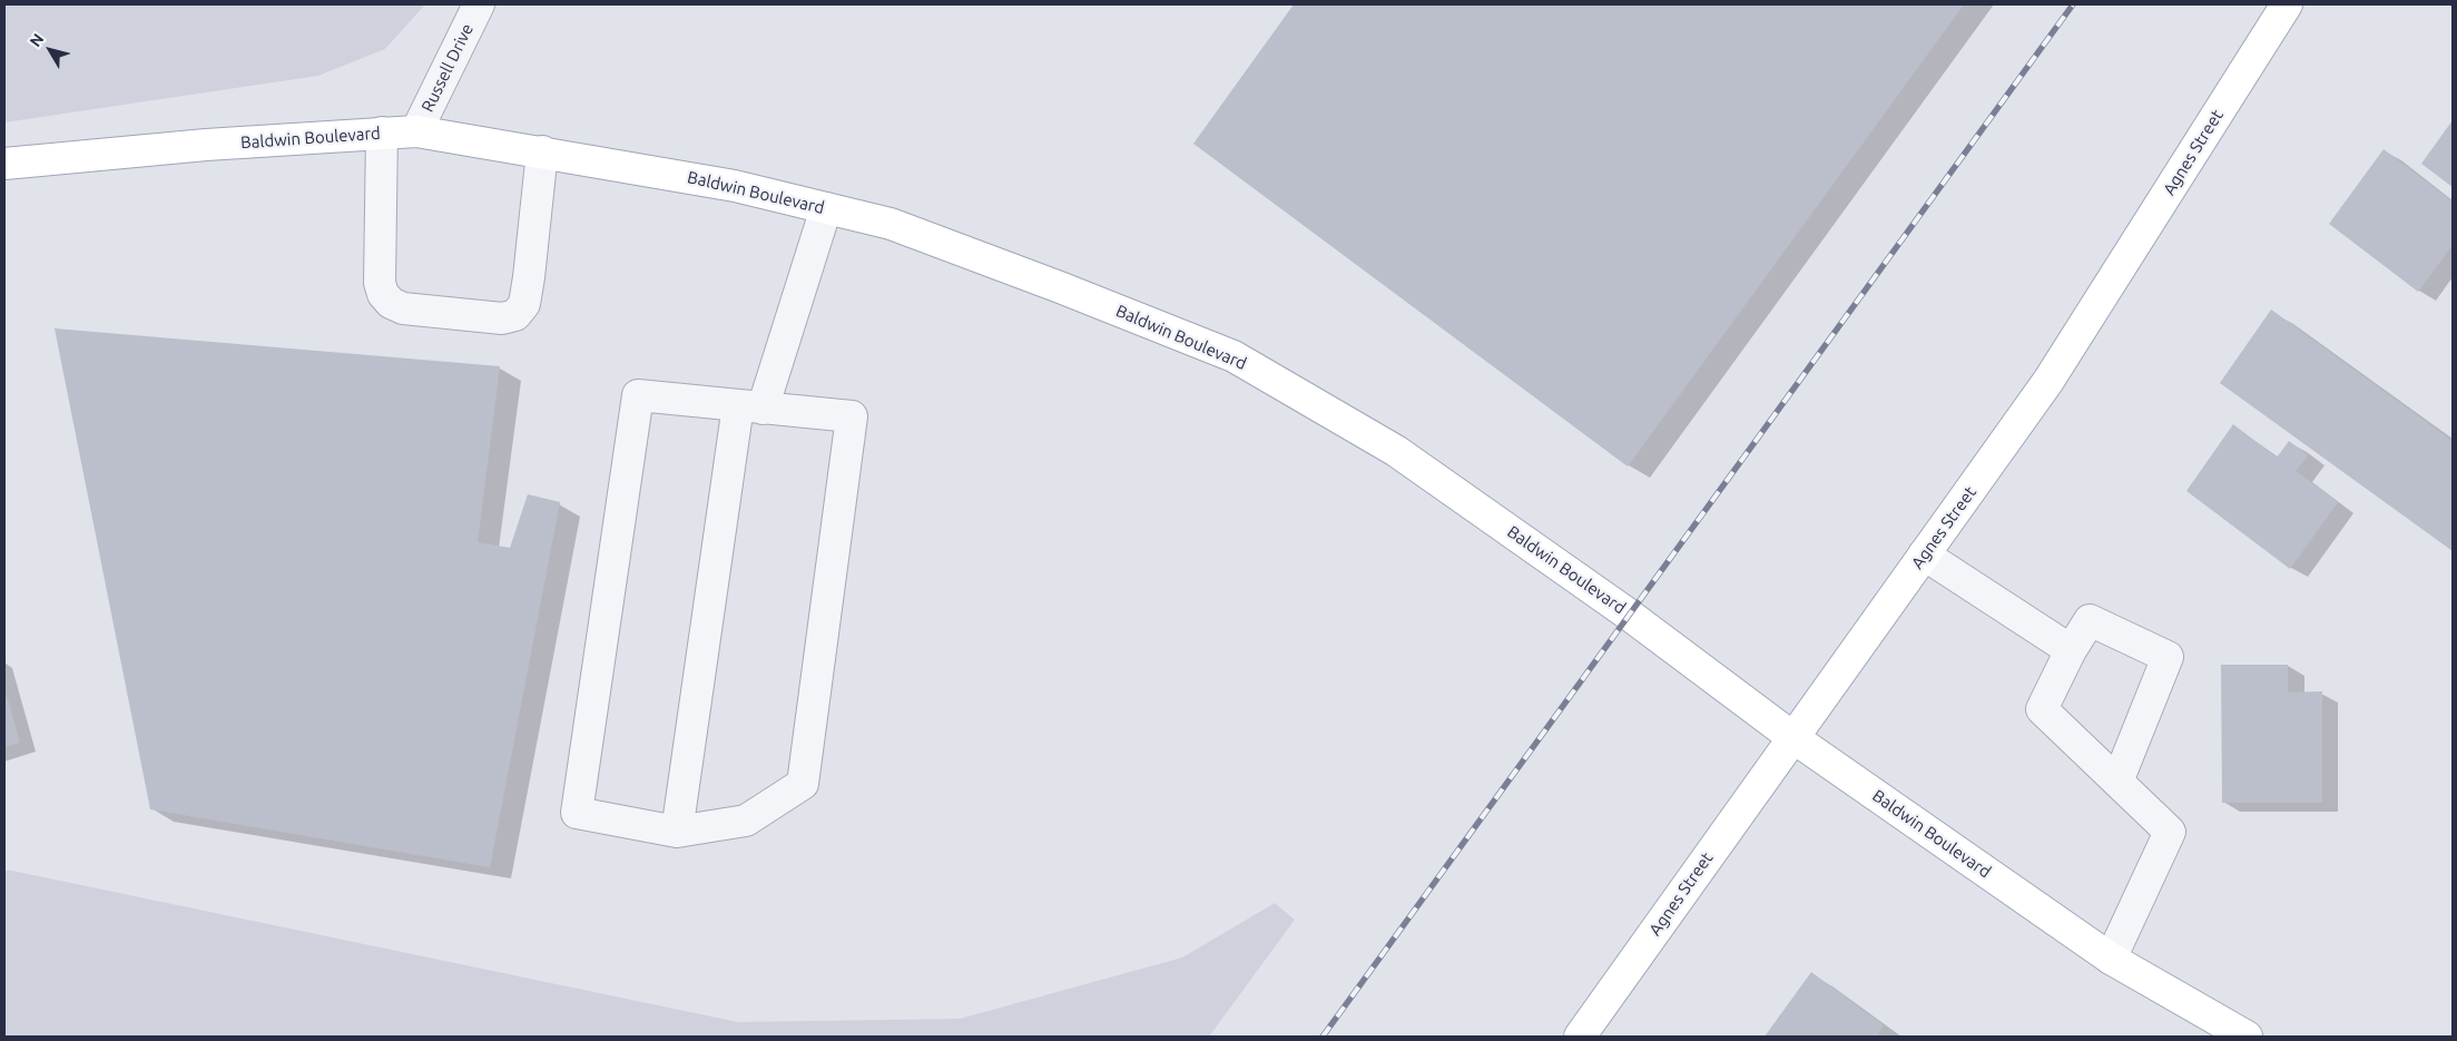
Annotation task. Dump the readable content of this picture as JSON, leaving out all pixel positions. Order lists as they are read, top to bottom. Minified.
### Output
{"streets":{"main road":["Baldwin Boulevard","Agnes Street"],"street":["Russell Drive"]},"crossings":[["Russell Drive","Baldwin Boulevard"],["Baldwin Boulevard","Agnes Street"]],"north":"top left"}
